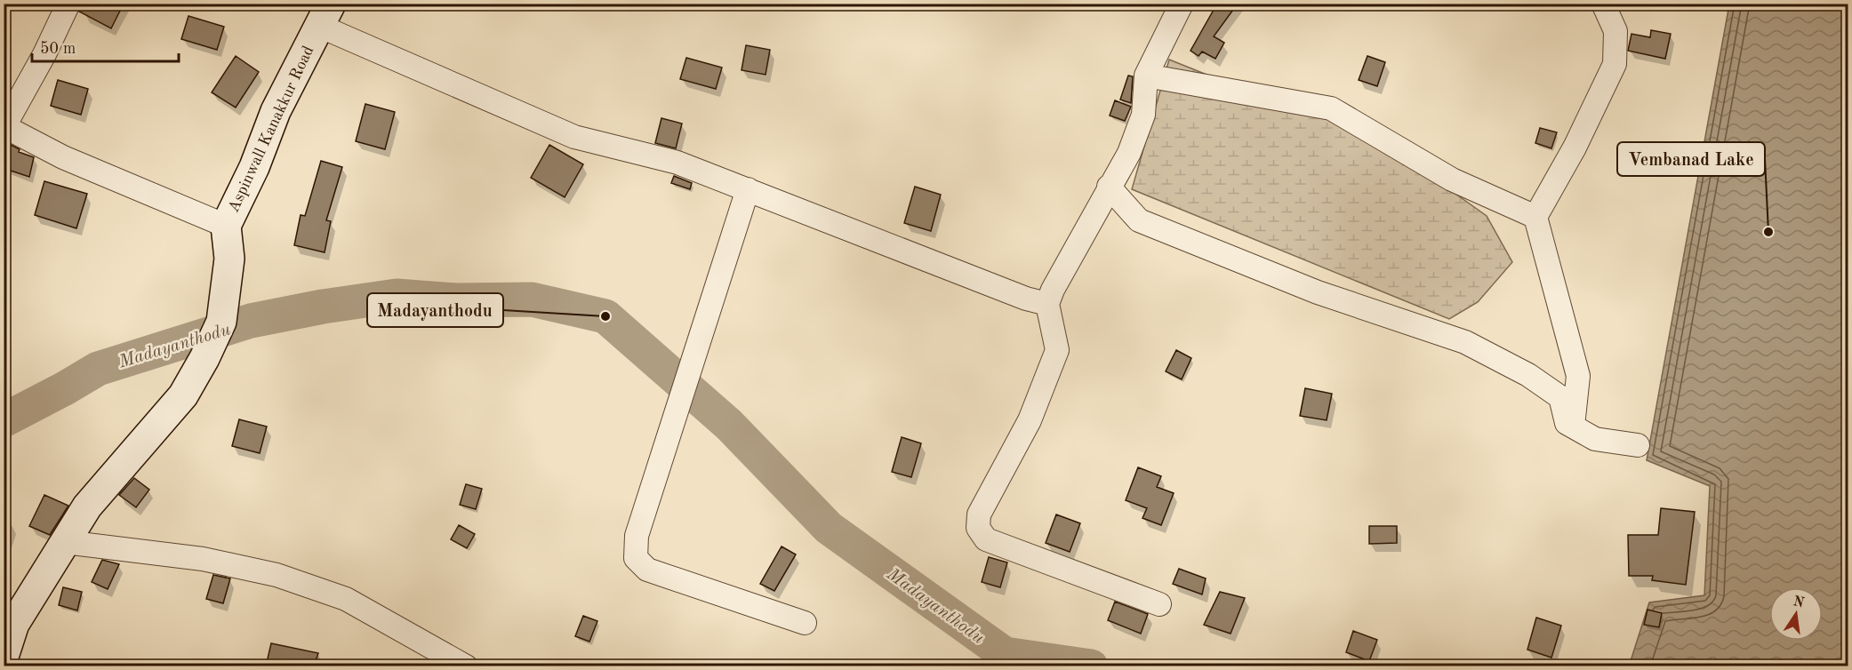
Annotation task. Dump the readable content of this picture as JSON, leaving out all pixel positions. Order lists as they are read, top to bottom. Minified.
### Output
{"streets":{"main road":["Aspinwall Kanakkur Road"]},"water":["Madayanthodu"],"places":["Vembanad Lake","Madayanthodu"],"scale_bar":"50 m","north":"top"}
